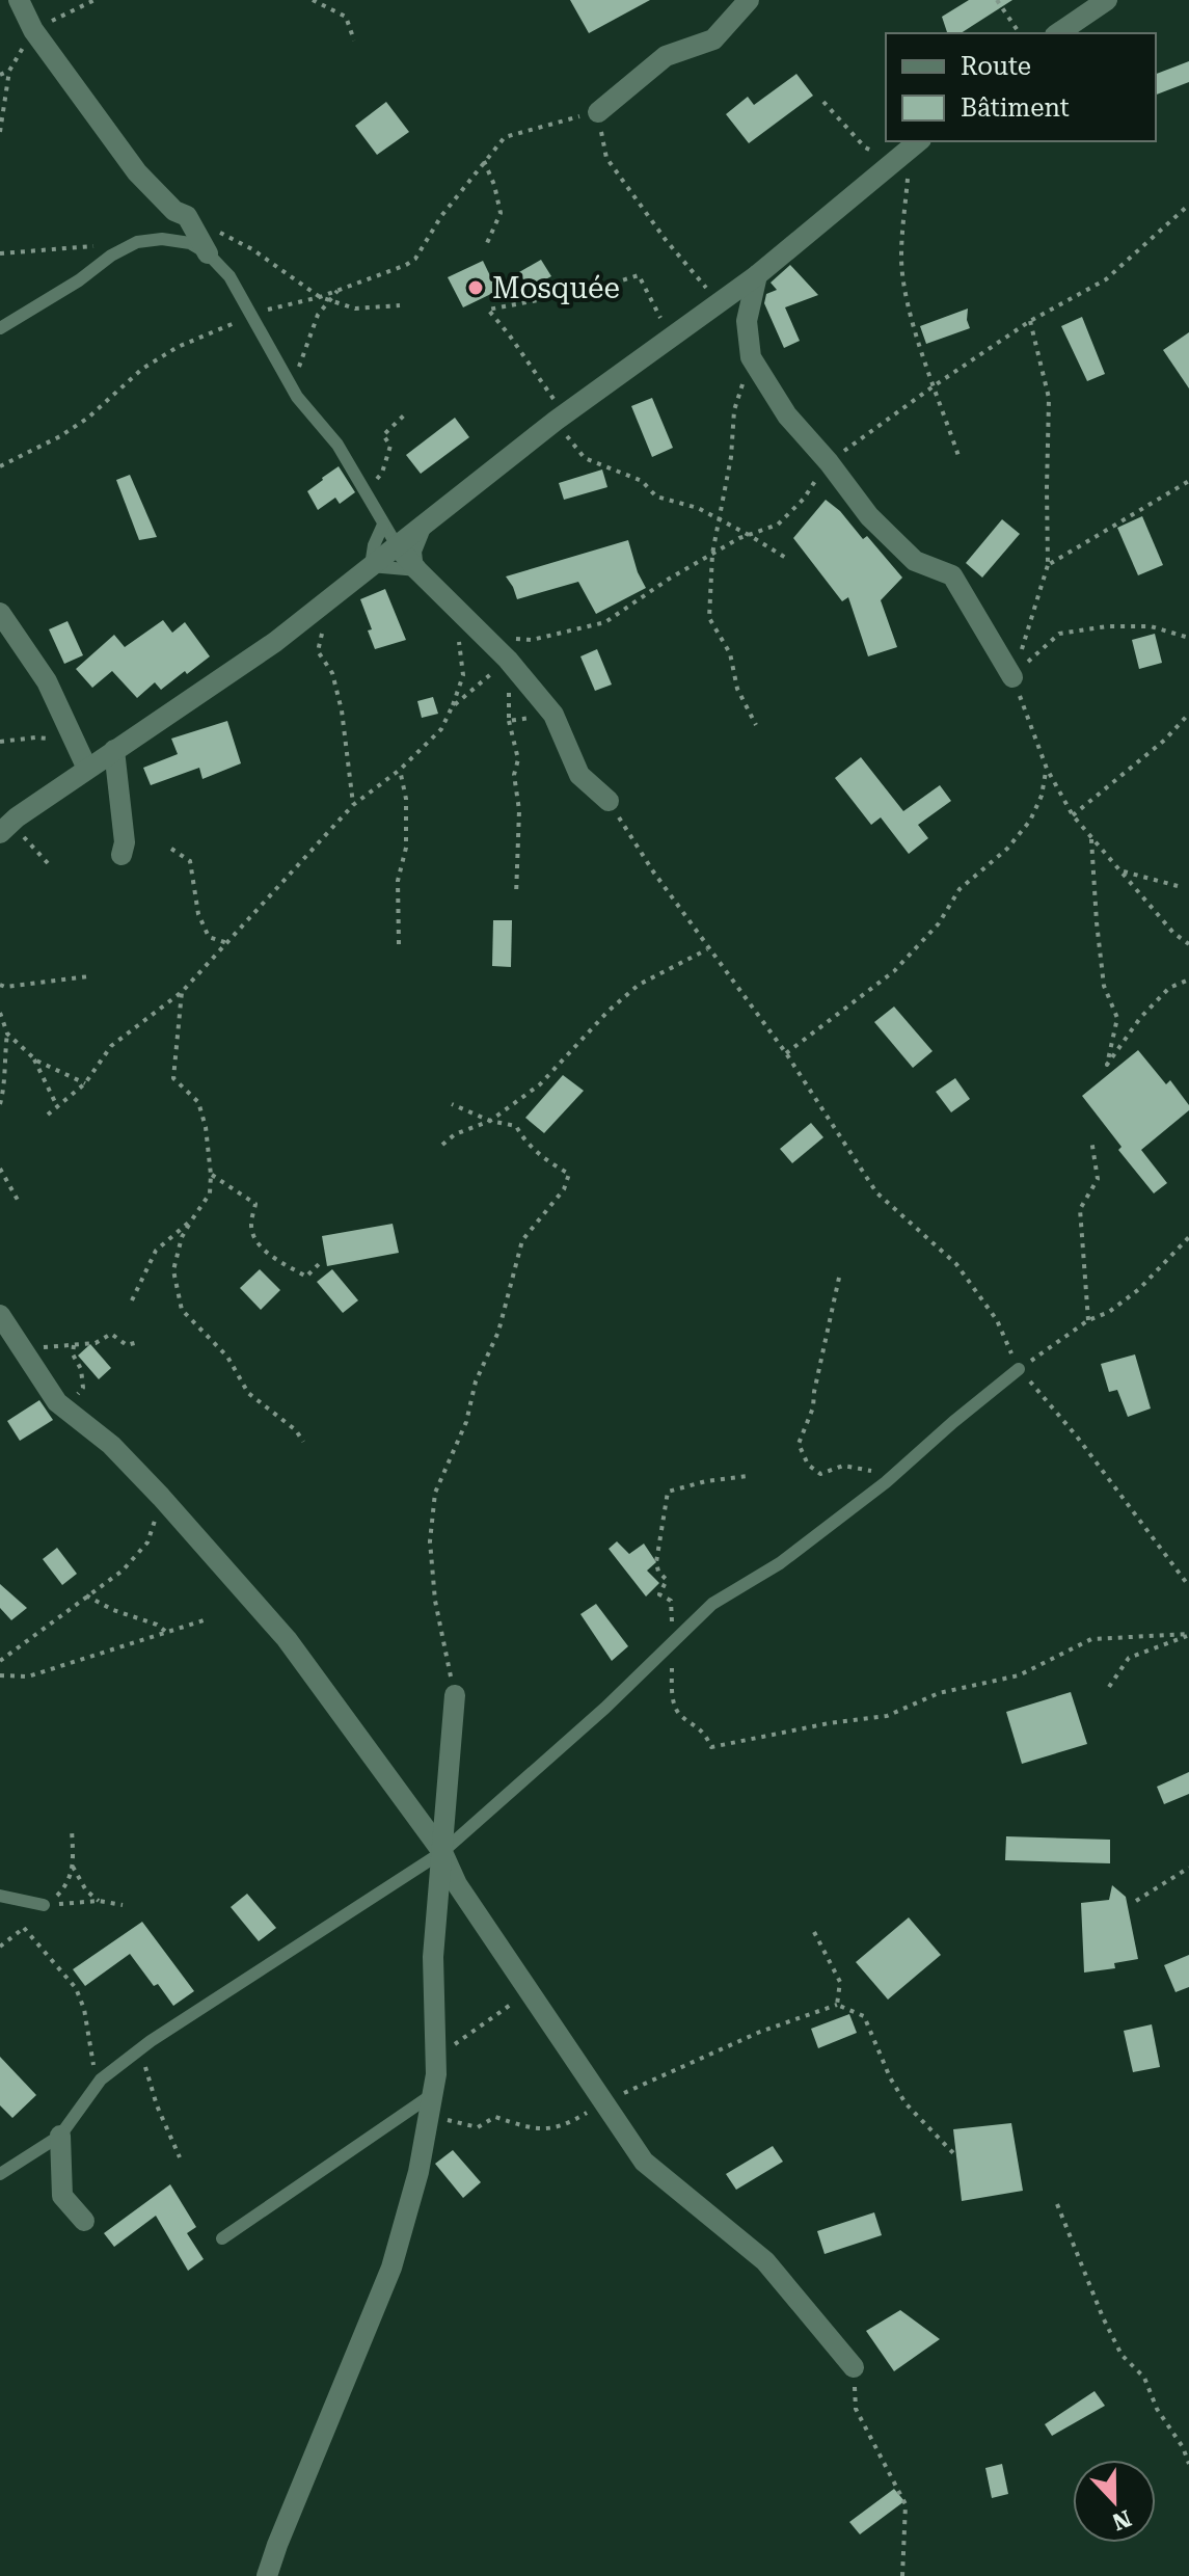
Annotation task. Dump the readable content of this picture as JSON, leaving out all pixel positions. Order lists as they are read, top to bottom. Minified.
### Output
{"places":["Mosquée"],"legend":["Route","Bâtiment"],"north":"bottom"}
